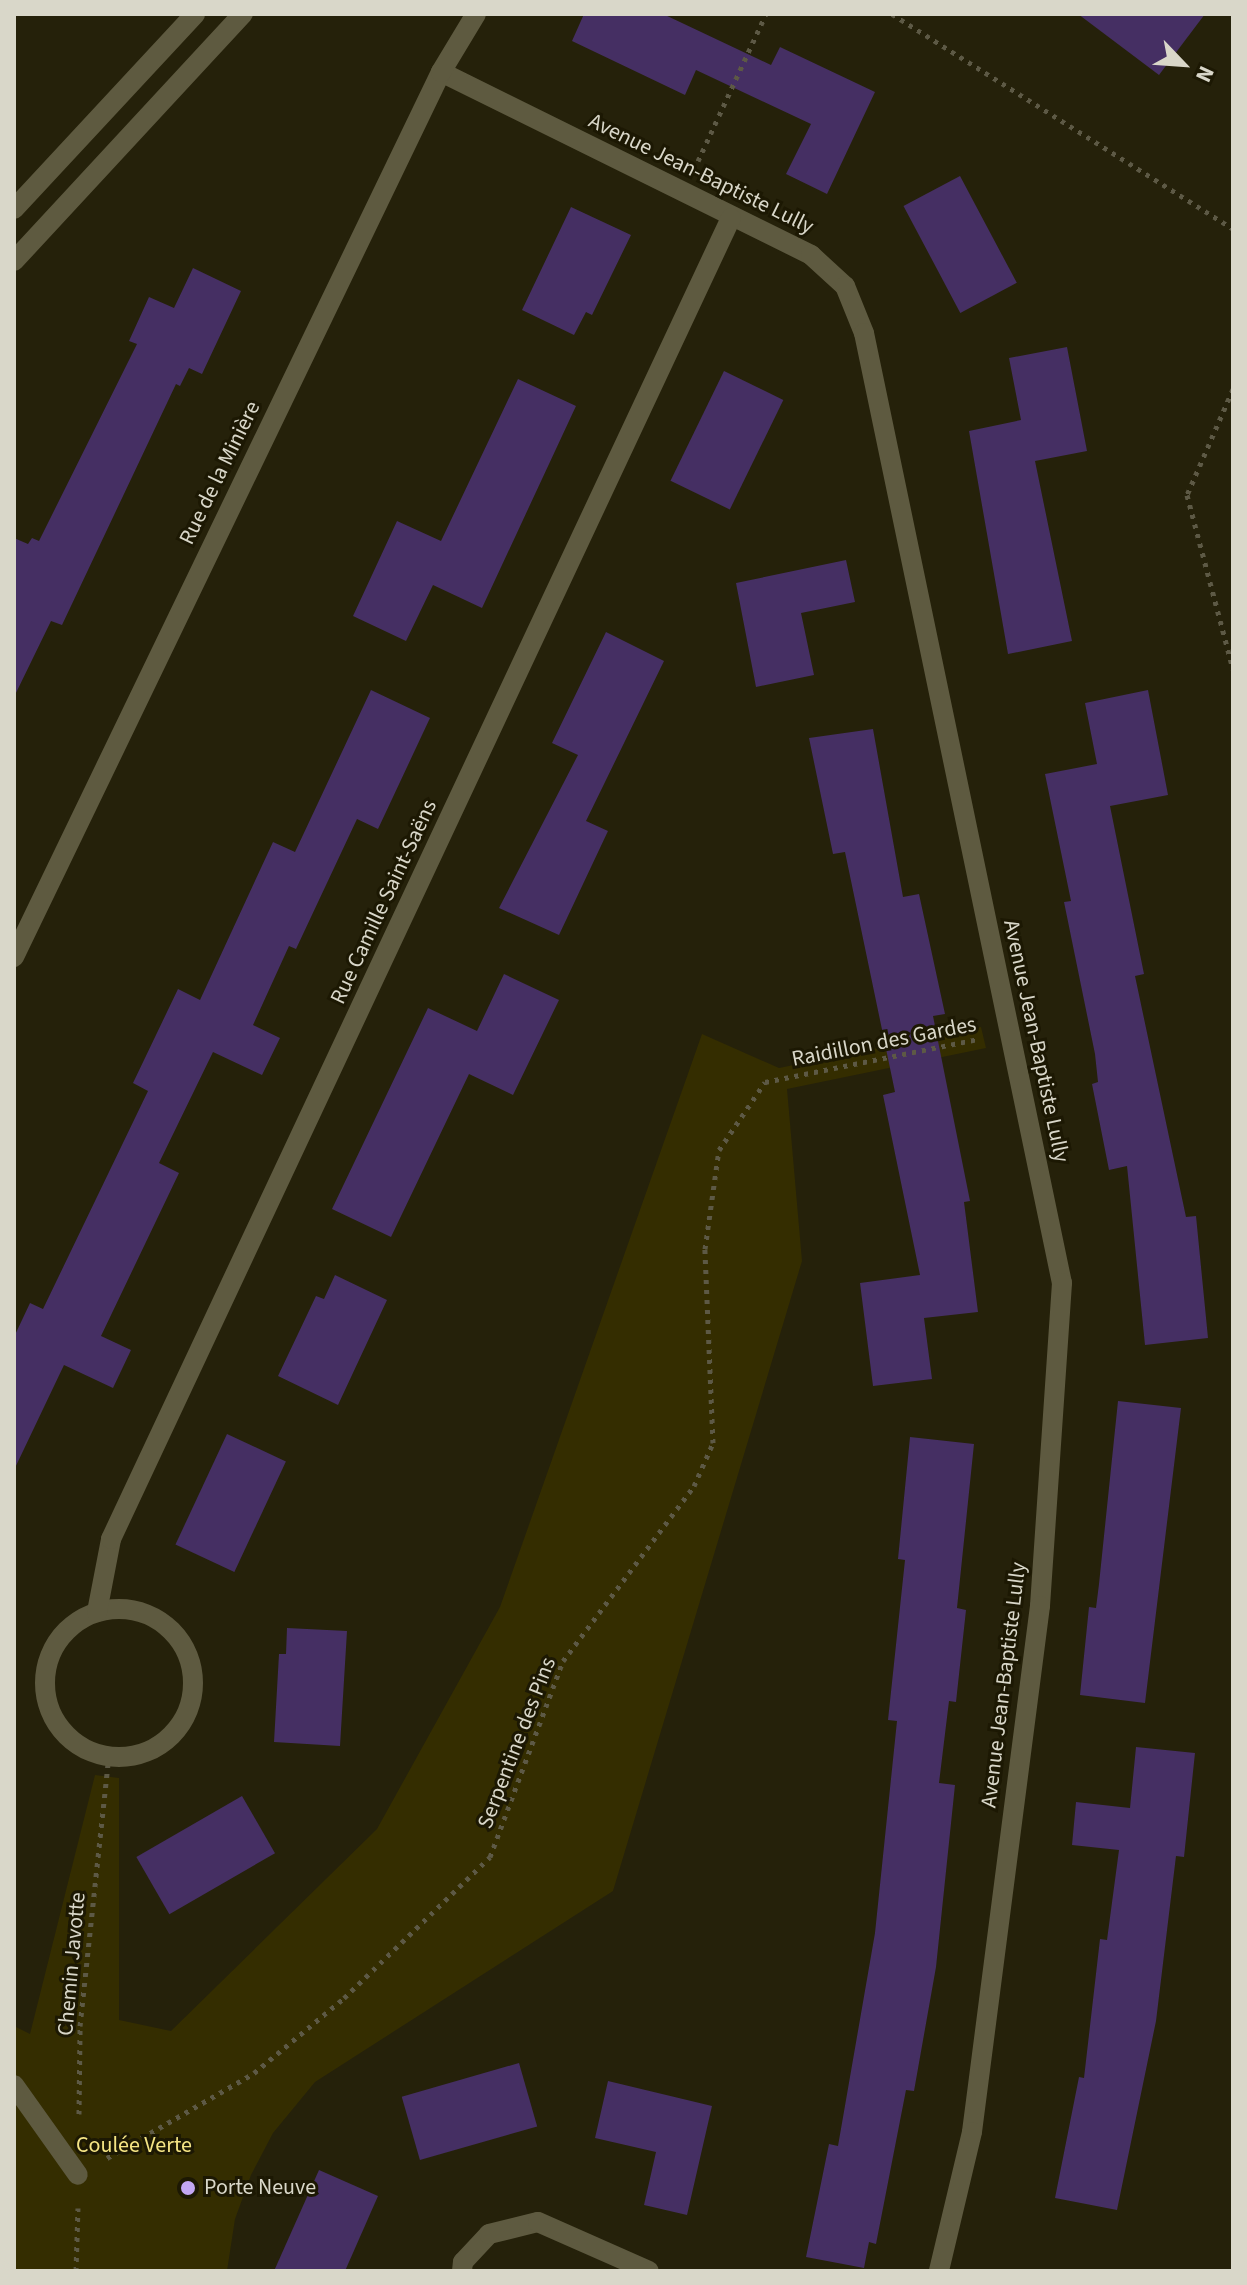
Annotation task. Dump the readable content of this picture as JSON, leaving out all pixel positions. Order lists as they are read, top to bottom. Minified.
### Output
{"streets":{"street":["Avenue Jean-Baptiste Lully","Rue de la Minière","Rue Camille Saint-Saëns"],"path":["Raidillon des Gardes","Serpentine des Pins","Chemin Javotte"]},"crossings":[["Avenue Jean-Baptiste Lully","Rue de la Minière"],["Avenue Jean-Baptiste Lully","Rue Camille Saint-Saëns"],["Avenue Jean-Baptiste Lully","Raidillon des Gardes"],["Rue Camille Saint-Saëns","Chemin Javotte"],["Raidillon des Gardes","Serpentine des Pins"],["Serpentine des Pins","Chemin Javotte"]],"parks":["Coulée Verte"],"places":["Porte Neuve"],"north":"bottom right"}
